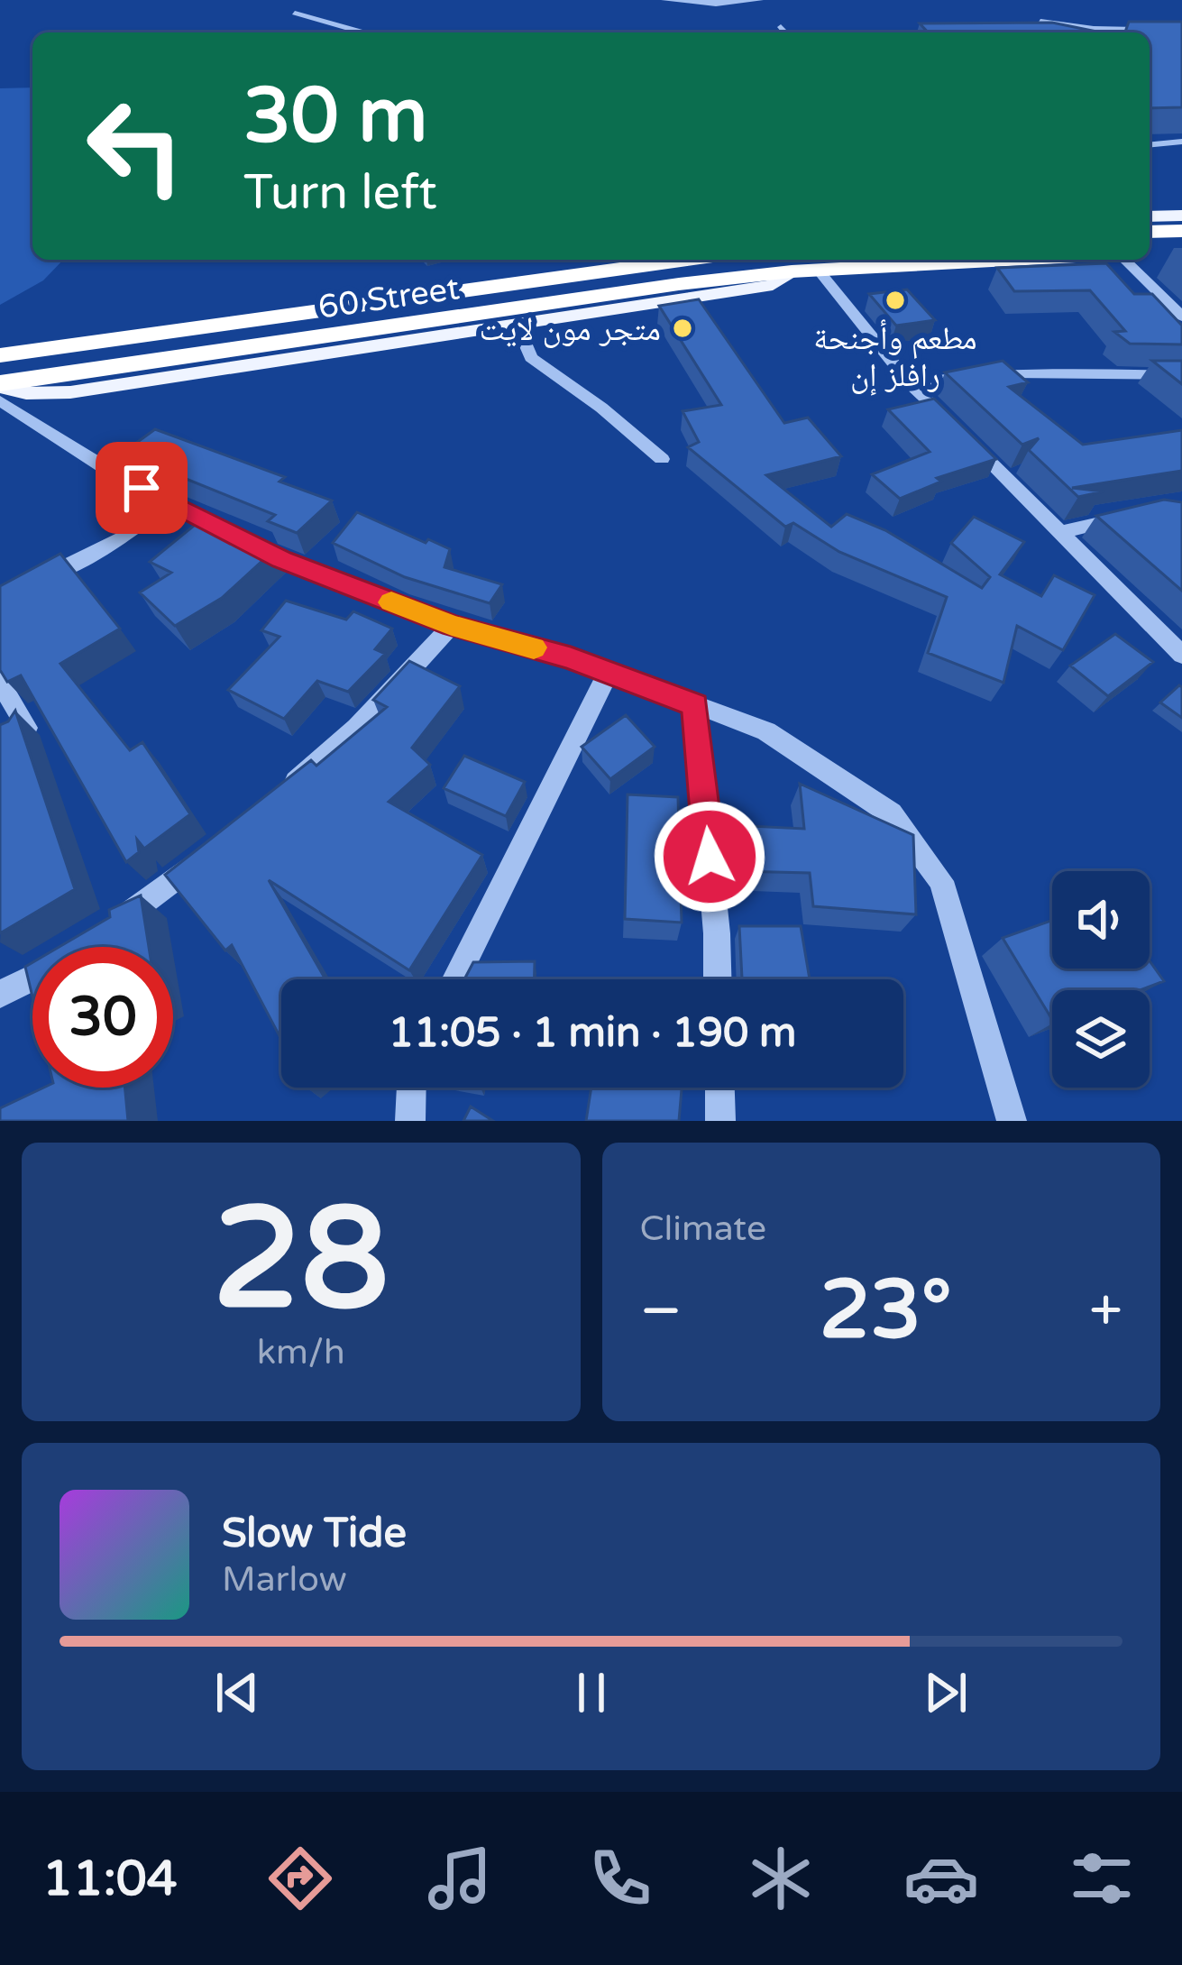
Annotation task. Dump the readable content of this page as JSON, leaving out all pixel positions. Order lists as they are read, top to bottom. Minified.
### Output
{"streets":{"highway":["60 Street"]},"places":["مطعم وأجنحة رافلز إن","متجر مون لايت"],"page":{"turn":["30 m","Turn left"],"limit":"30","trip":"11:05 · 1 min · 190 m","tile":[["28","km/h"],"Climate"],"heat":["−","23°","+"],"song":["Slow Tide","Marlow"],"tabs":"11:04"}}
